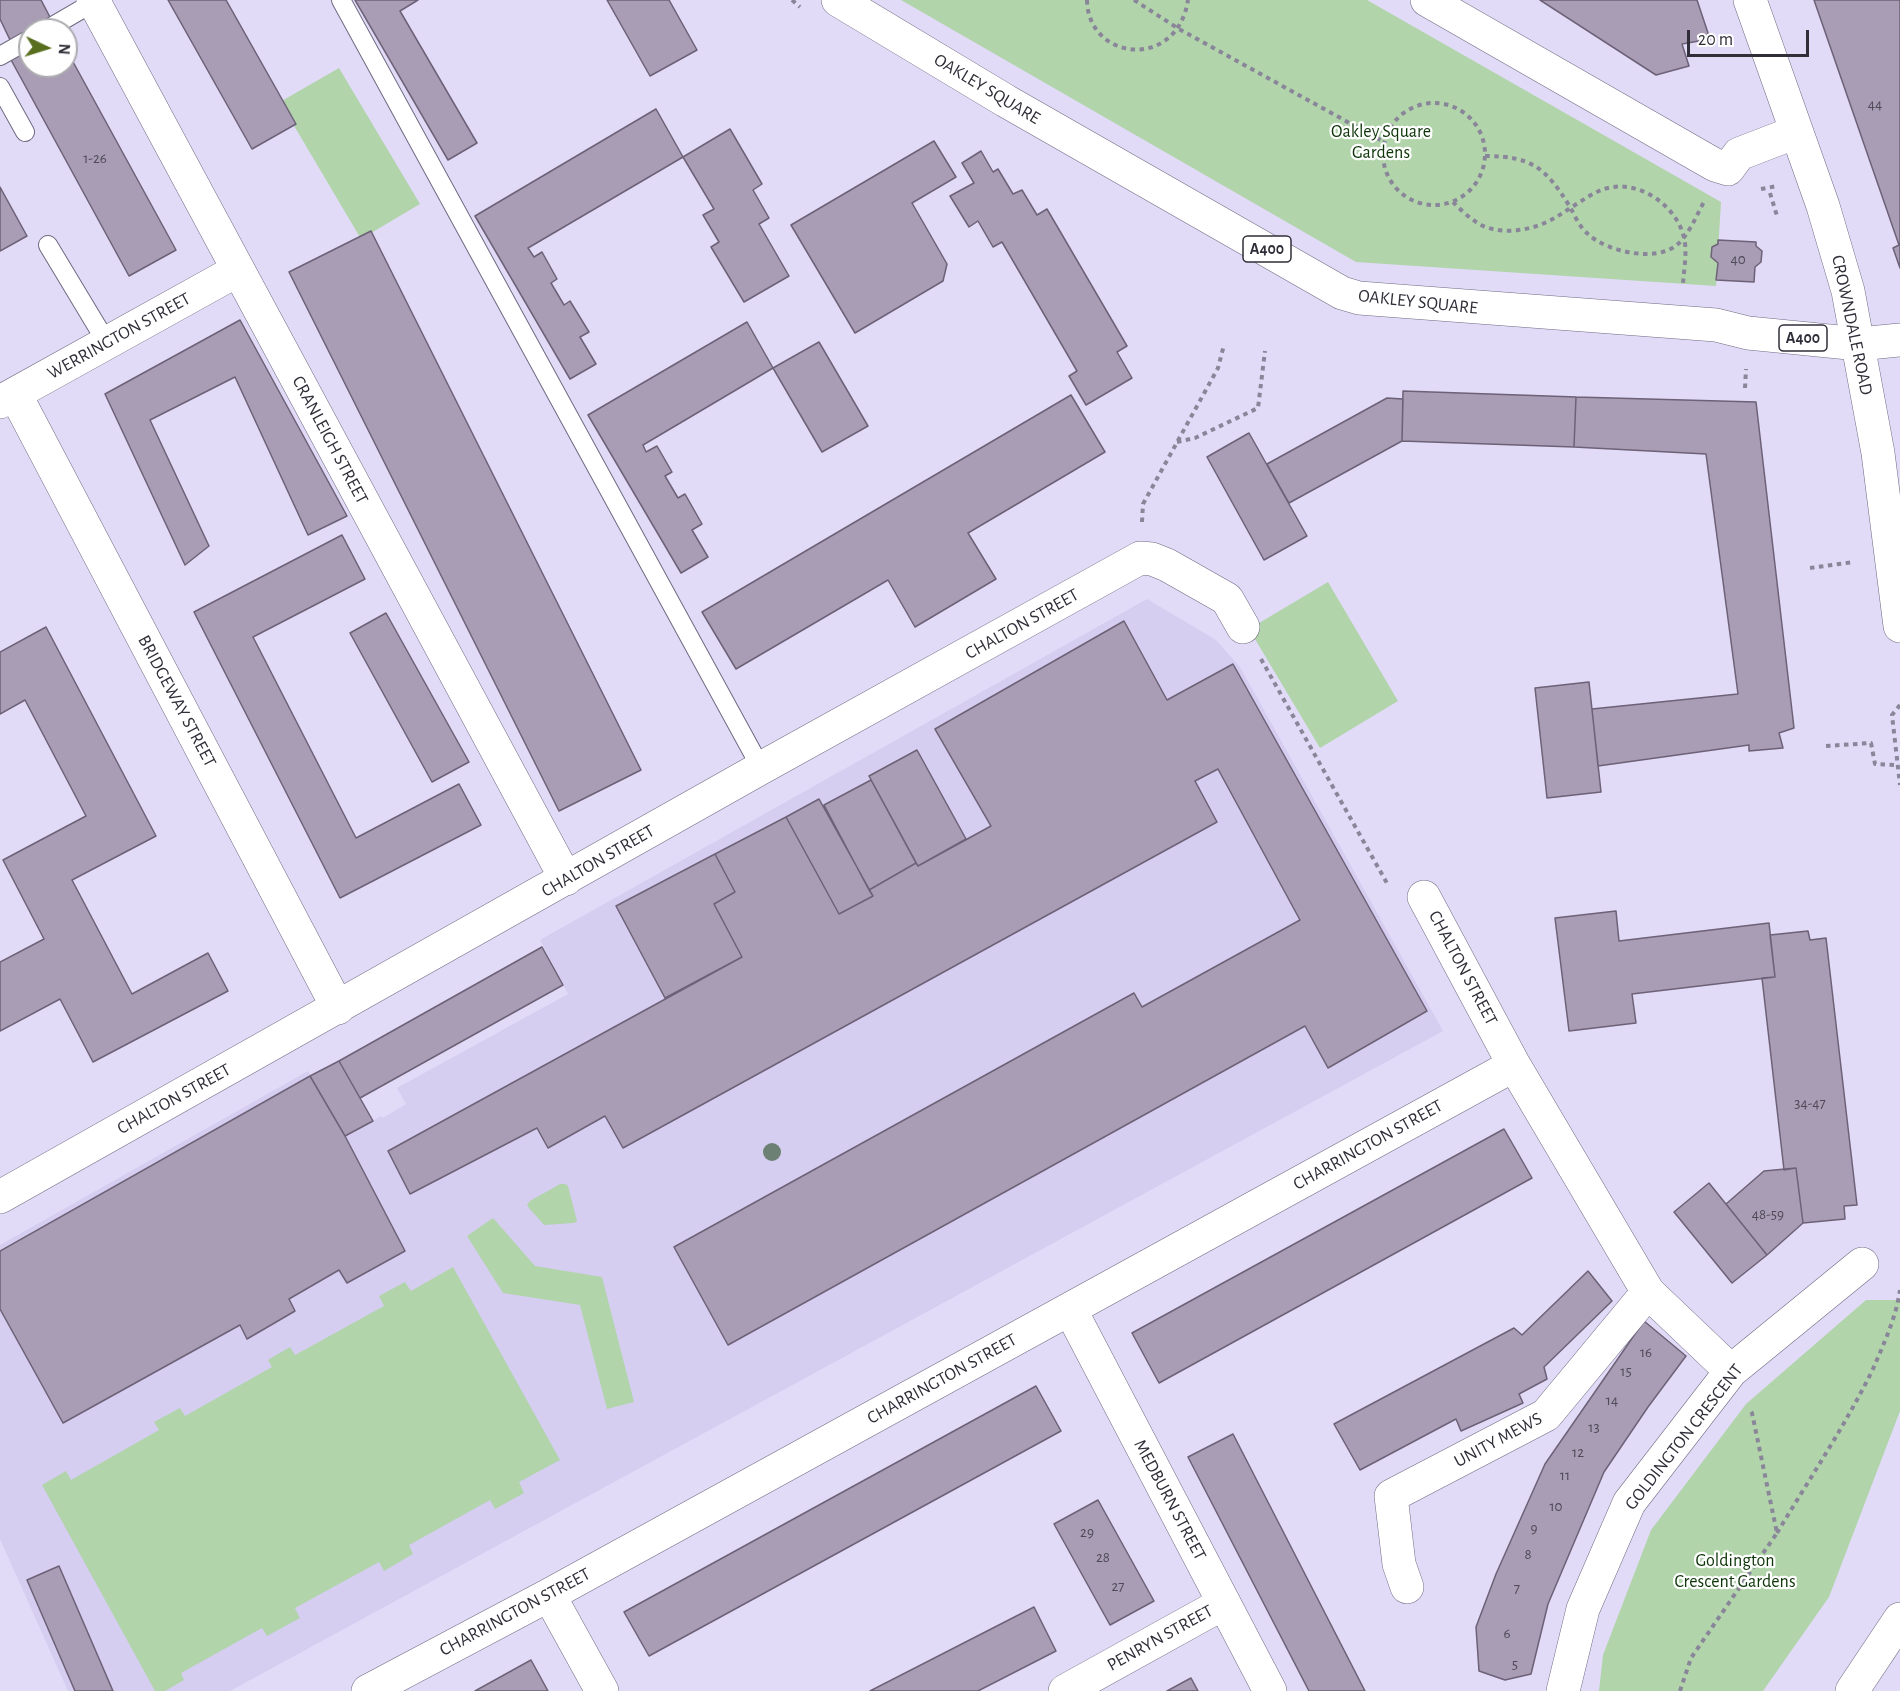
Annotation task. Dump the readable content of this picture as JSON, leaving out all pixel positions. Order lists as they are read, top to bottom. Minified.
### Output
{"streets":{"main road":["OAKLEY SQUARE","A400","CROWNDALE ROAD","WERRINGTON STREET","CRANLEIGH STREET","CHALTON STREET","BRIDGEWAY STREET","CHARRINGTON STREET","GOLDINGTON CRESCENT","UNITY MEWS","MEDBURN STREET","PENRYN STREET"]},"crossings":[["OAKLEY SQUARE","A400"],["OAKLEY SQUARE","CROWNDALE ROAD"],["A400","CROWNDALE ROAD"],["WERRINGTON STREET","CRANLEIGH STREET"],["WERRINGTON STREET","BRIDGEWAY STREET"],["CRANLEIGH STREET","CHALTON STREET"],["CHALTON STREET","BRIDGEWAY STREET"],["CHALTON STREET","CHARRINGTON STREET"],["CHALTON STREET","GOLDINGTON CRESCENT"],["CHALTON STREET","UNITY MEWS"],["CHARRINGTON STREET","MEDBURN STREET"],["MEDBURN STREET","PENRYN STREET"]],"parks":["Oakley Square Gardens","Goldington Crescent Gardens"],"house_numbers":["44","1-26","40","34-47","48-59","16","15","14","13","12","11","10","9","29","8","28","27","7","6","5"],"scale_bar":"20 m","north":"right"}
